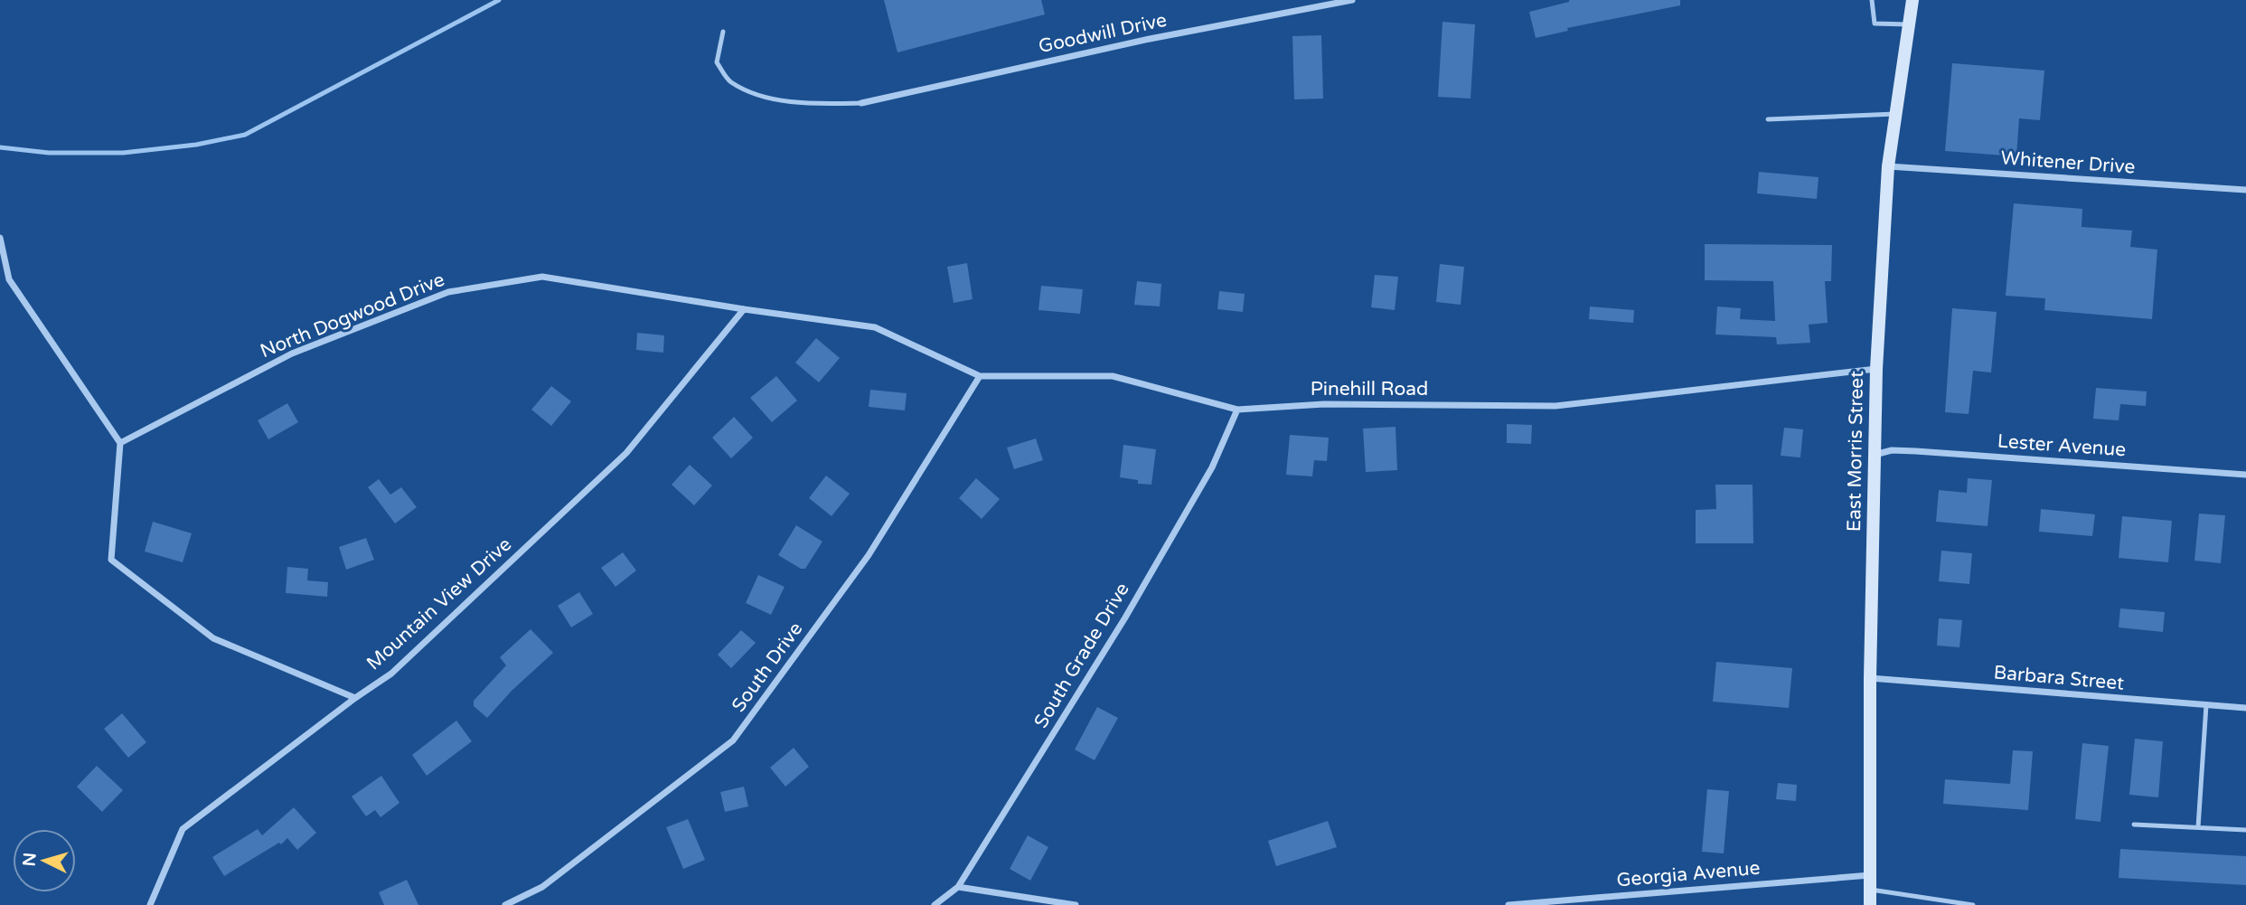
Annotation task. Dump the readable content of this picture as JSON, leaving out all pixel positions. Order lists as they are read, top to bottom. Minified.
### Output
{"streets":{"main road":["East Morris Street"],"street":["Goodwill Drive","Whitener Drive","North Dogwood Drive","Pinehill Road","Lester Avenue","Mountain View Drive","South Grade Drive","South Drive","Barbara Street","Georgia Avenue"]},"crossings":[["Whitener Drive","East Morris Street"],["North Dogwood Drive","Pinehill Road"],["North Dogwood Drive","Mountain View Drive"],["Pinehill Road","East Morris Street"],["Pinehill Road","South Grade Drive"],["Pinehill Road","South Drive"],["Lester Avenue","East Morris Street"],["East Morris Street","Barbara Street"],["East Morris Street","Georgia Avenue"]],"north":"left"}
